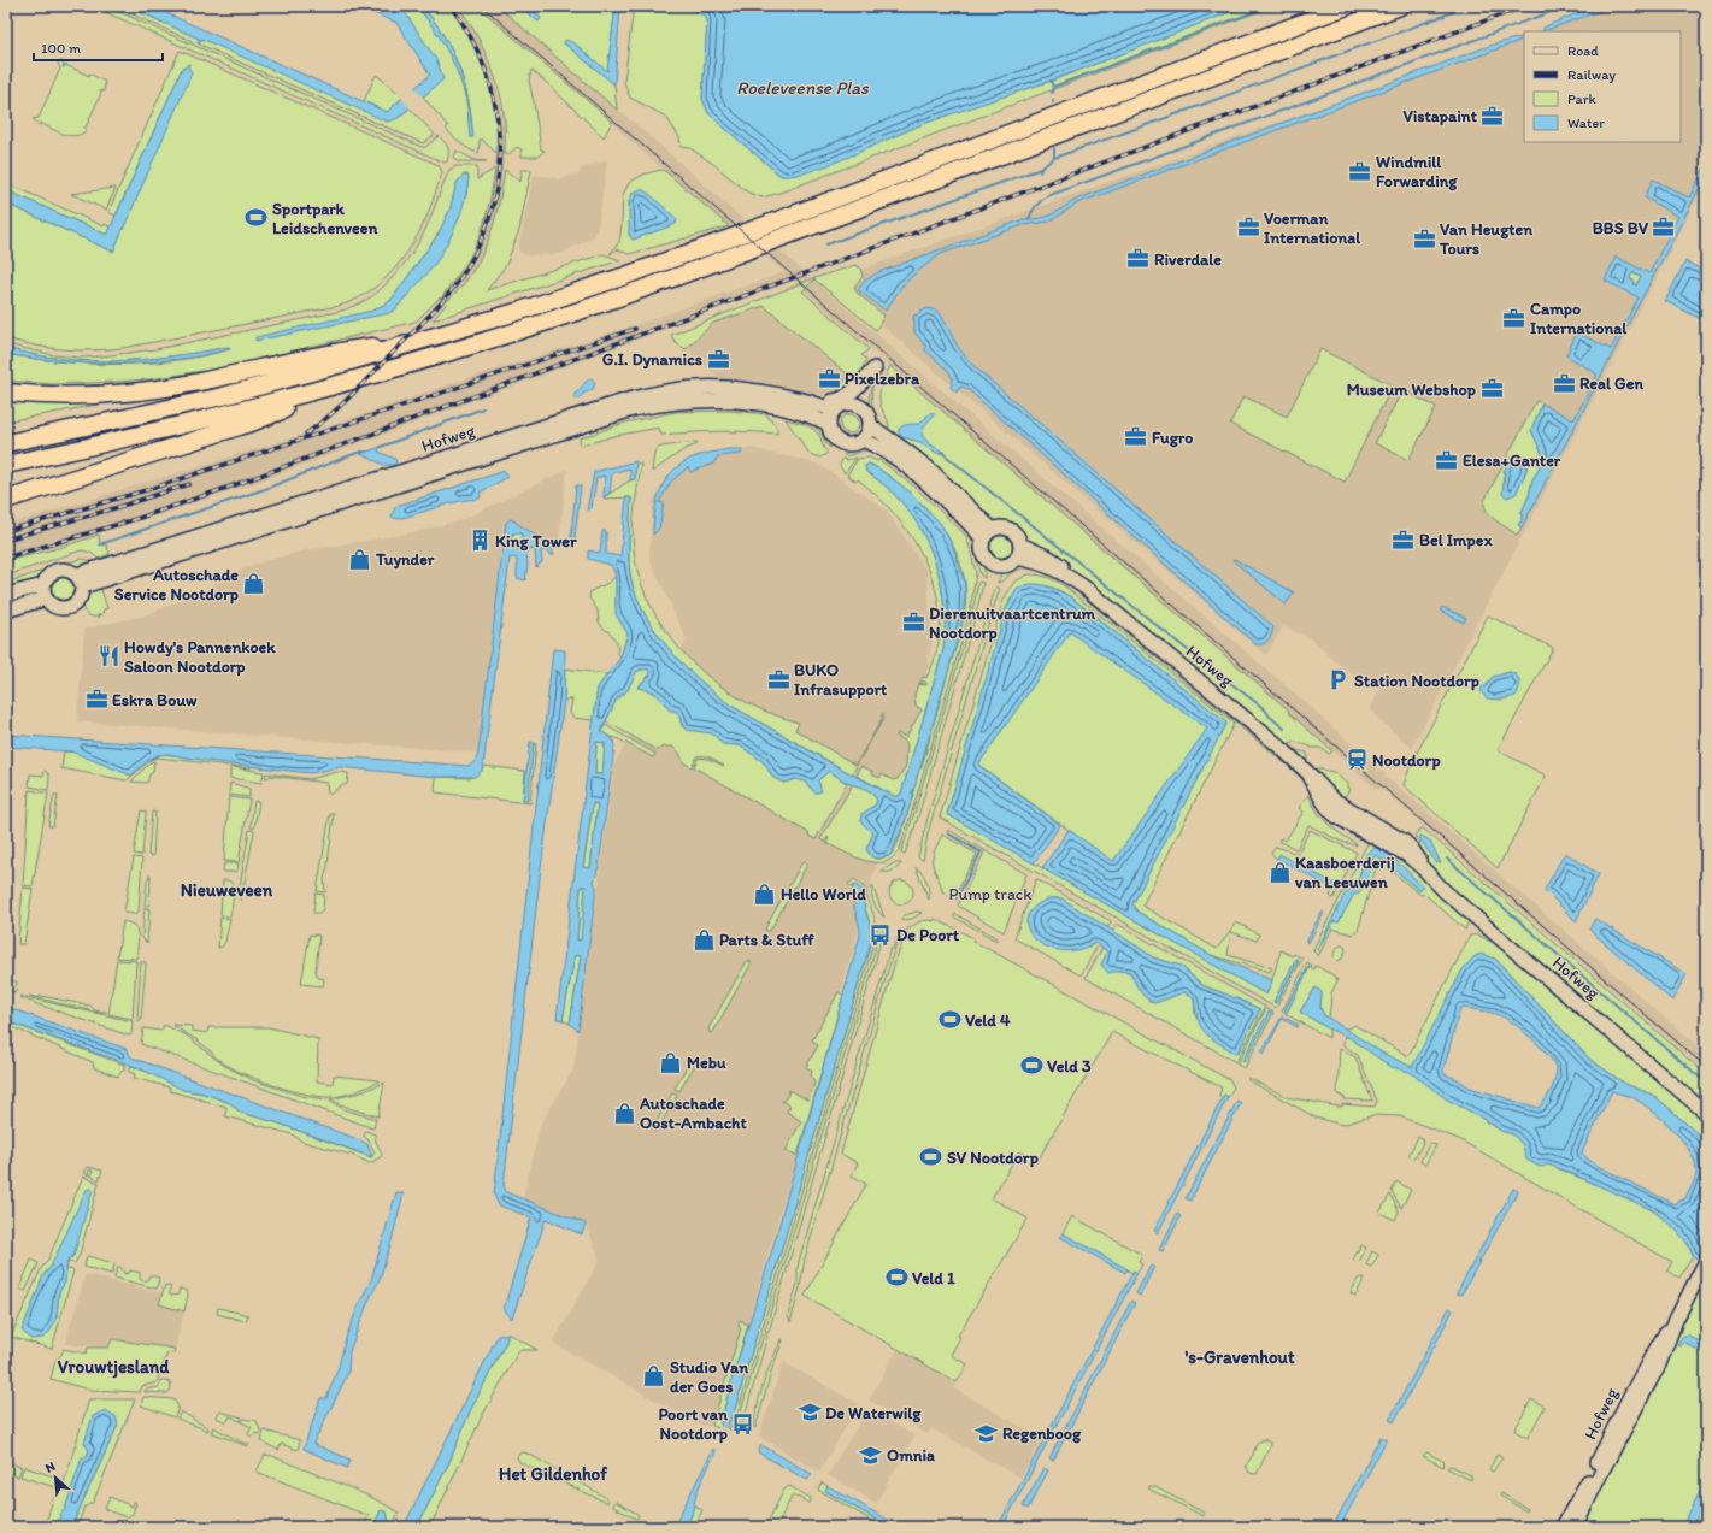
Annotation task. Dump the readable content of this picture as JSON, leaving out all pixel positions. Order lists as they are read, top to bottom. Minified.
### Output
{"streets":{"main road":["Hofweg"]},"districts":["Nieuweveen","'s-Gravenhout","Vrouwtjesland","Het Gildenhof"],"water":["Roeleveense Plas"],"parks":["Pump track"],"places":{"office":["Vistapaint","Windmill Forwarding","Voerman International","BBS BV","Van Heugten Tours","Riverdale","Campo International","G.I. Dynamics","Pixelzebra","Real Gen","Museum Webshop","Fugro","Elesa+Ganter","Bel Impex","Dierenuitvaartcentrum Nootdorp","BUKO Infrasupport","Eskra Bouw"],"sports":["Sportpark Leidschenveen","Veld 4","Veld 3","SV Nootdorp","Veld 1"],"building":["King Tower"],"shop":["Tuynder","Autoschade Service Nootdorp","Kaasboerderij van Leeuwen","Hello World","Parts & Stuff","Mebu","Autoschade Oost-Ambacht","Studio Van der Goes"],"restaurant":["Howdy's Pannenkoek Saloon Nootdorp"],"parking":["Station Nootdorp"],"station":["Nootdorp"],"bus stop":["De Poort","Poort van Nootdorp"],"school or university":["De Waterwilg","Regenboog","Omnia"]},"legend":["Road","Railway","Park","Water"],"scale_bar":"100 m","north":"top left"}
